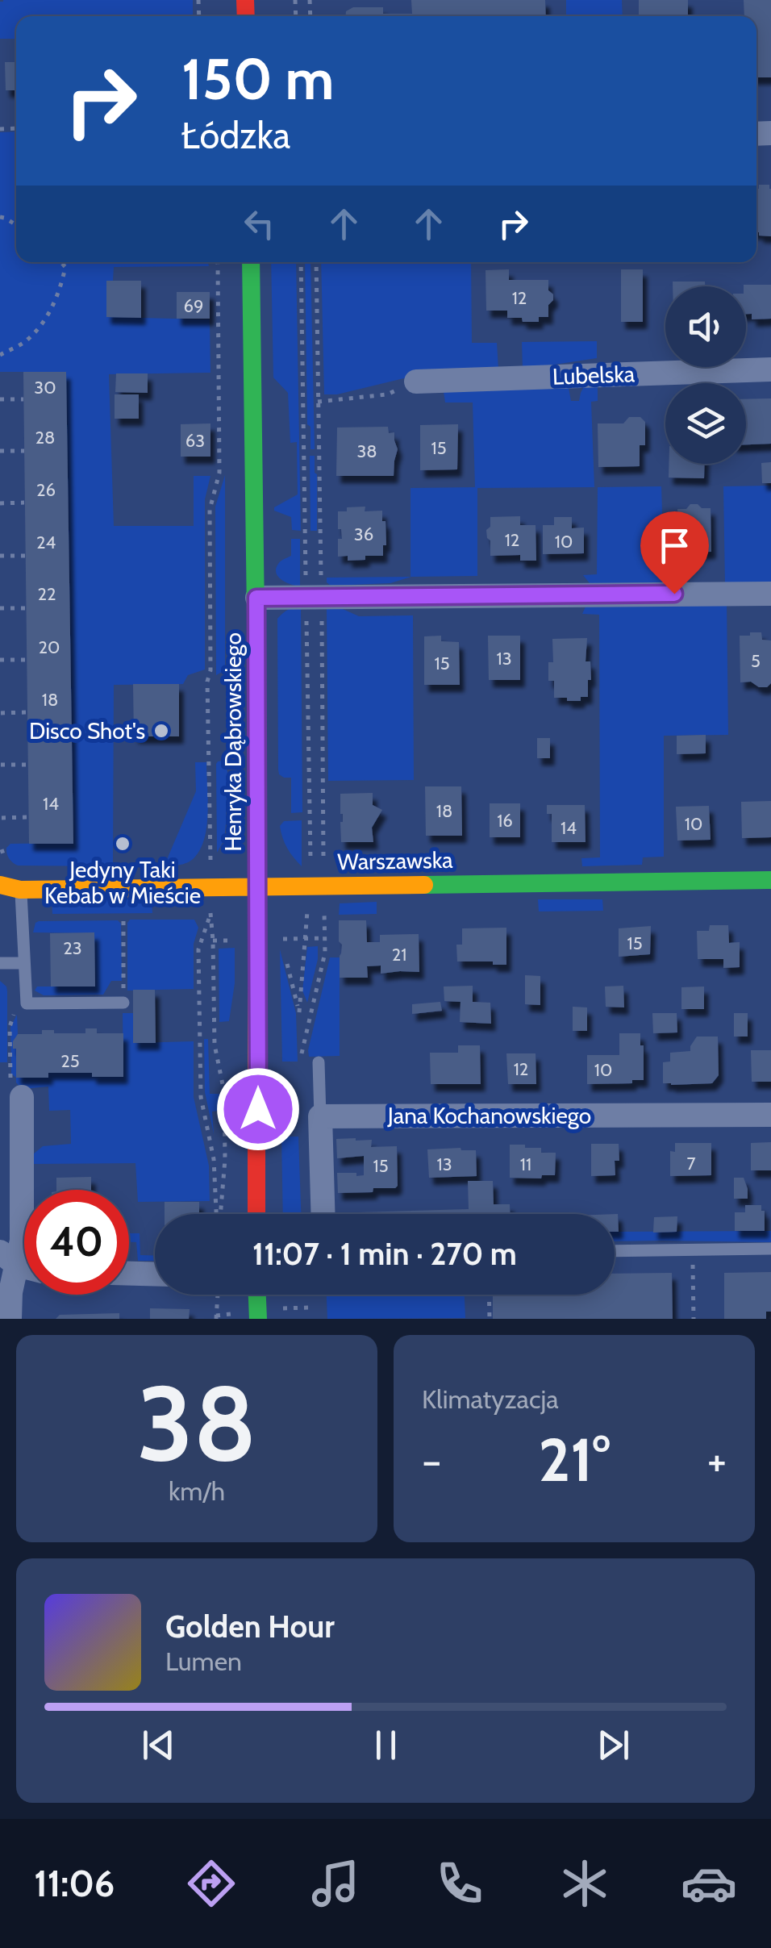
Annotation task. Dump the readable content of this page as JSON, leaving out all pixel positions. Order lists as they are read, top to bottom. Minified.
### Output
{"streets":{"street":["Lubelska","Henryka Dąbrowskiego","Warszawska","Jana Kochanowskiego"]},"crossings":[["Henryka Dąbrowskiego","Warszawska"]],"places":["Disco Shot's","Jedyny Taki Kebab w Mieście"],"house_numbers":["12","69","30","28","63","15","38","26","36","12","10","24","22","20","13","5","15","18","14","18","16","10","14","15","23","21","25","12","10","7","13","11","15"],"page":{"turn":["150 m","Łódzka"],"limit":"40","trip":"11:07 · 1 min · 270 m","tile":[["38","km/h"],"Klimatyzacja"],"heat":["−","21°","+"],"song":["Golden Hour","Lumen"],"tabs":"11:06"}}
